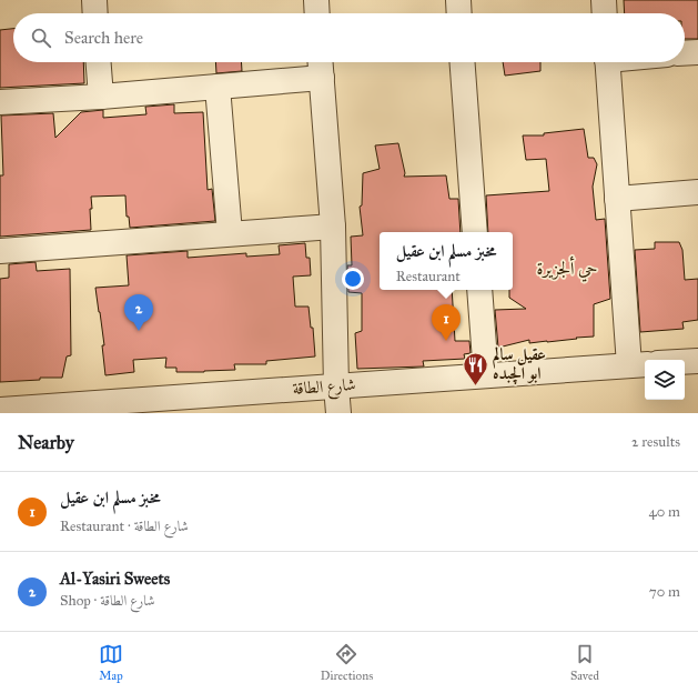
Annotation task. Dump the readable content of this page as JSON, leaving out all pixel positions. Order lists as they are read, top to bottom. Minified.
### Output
{"streets":{"street":["شارع الطاقة"]},"districts":["حي ألجزيرة"],"places":{"restaurant":["عقيل سالم ابو الچبده"]},"page":{"search":"Search here","popup":["مخبز مسلم ابن عقيل","Restaurant"],"pins":["2","1"],"heading":["Nearby","2 results"],"list":[{"mark":"1","name":"مخبز مسلم ابن عقيل","note":"Restaurant · شارع الطاقة","value":"40 m"},{"mark":"2","name":"Al-Yasiri Sweets","note":"Shop · شارع الطاقة","value":"70 m"}],"nav":["Map","Directions","Saved"]}}
